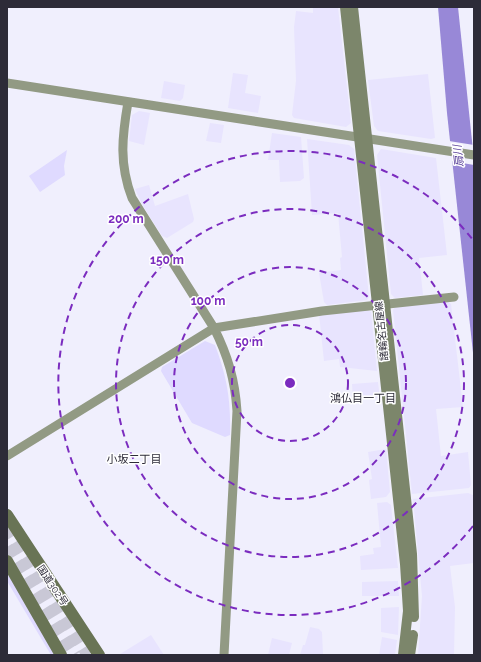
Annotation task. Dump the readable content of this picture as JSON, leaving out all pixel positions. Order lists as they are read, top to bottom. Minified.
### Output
{"streets":{"highway":["国道302号"],"main road":["諸輪名古屋線"]},"districts":["鴻仏目一丁目","小坂二丁目"],"water":["扇川"],"rings":["200 m","150 m","100 m","50 m"]}
